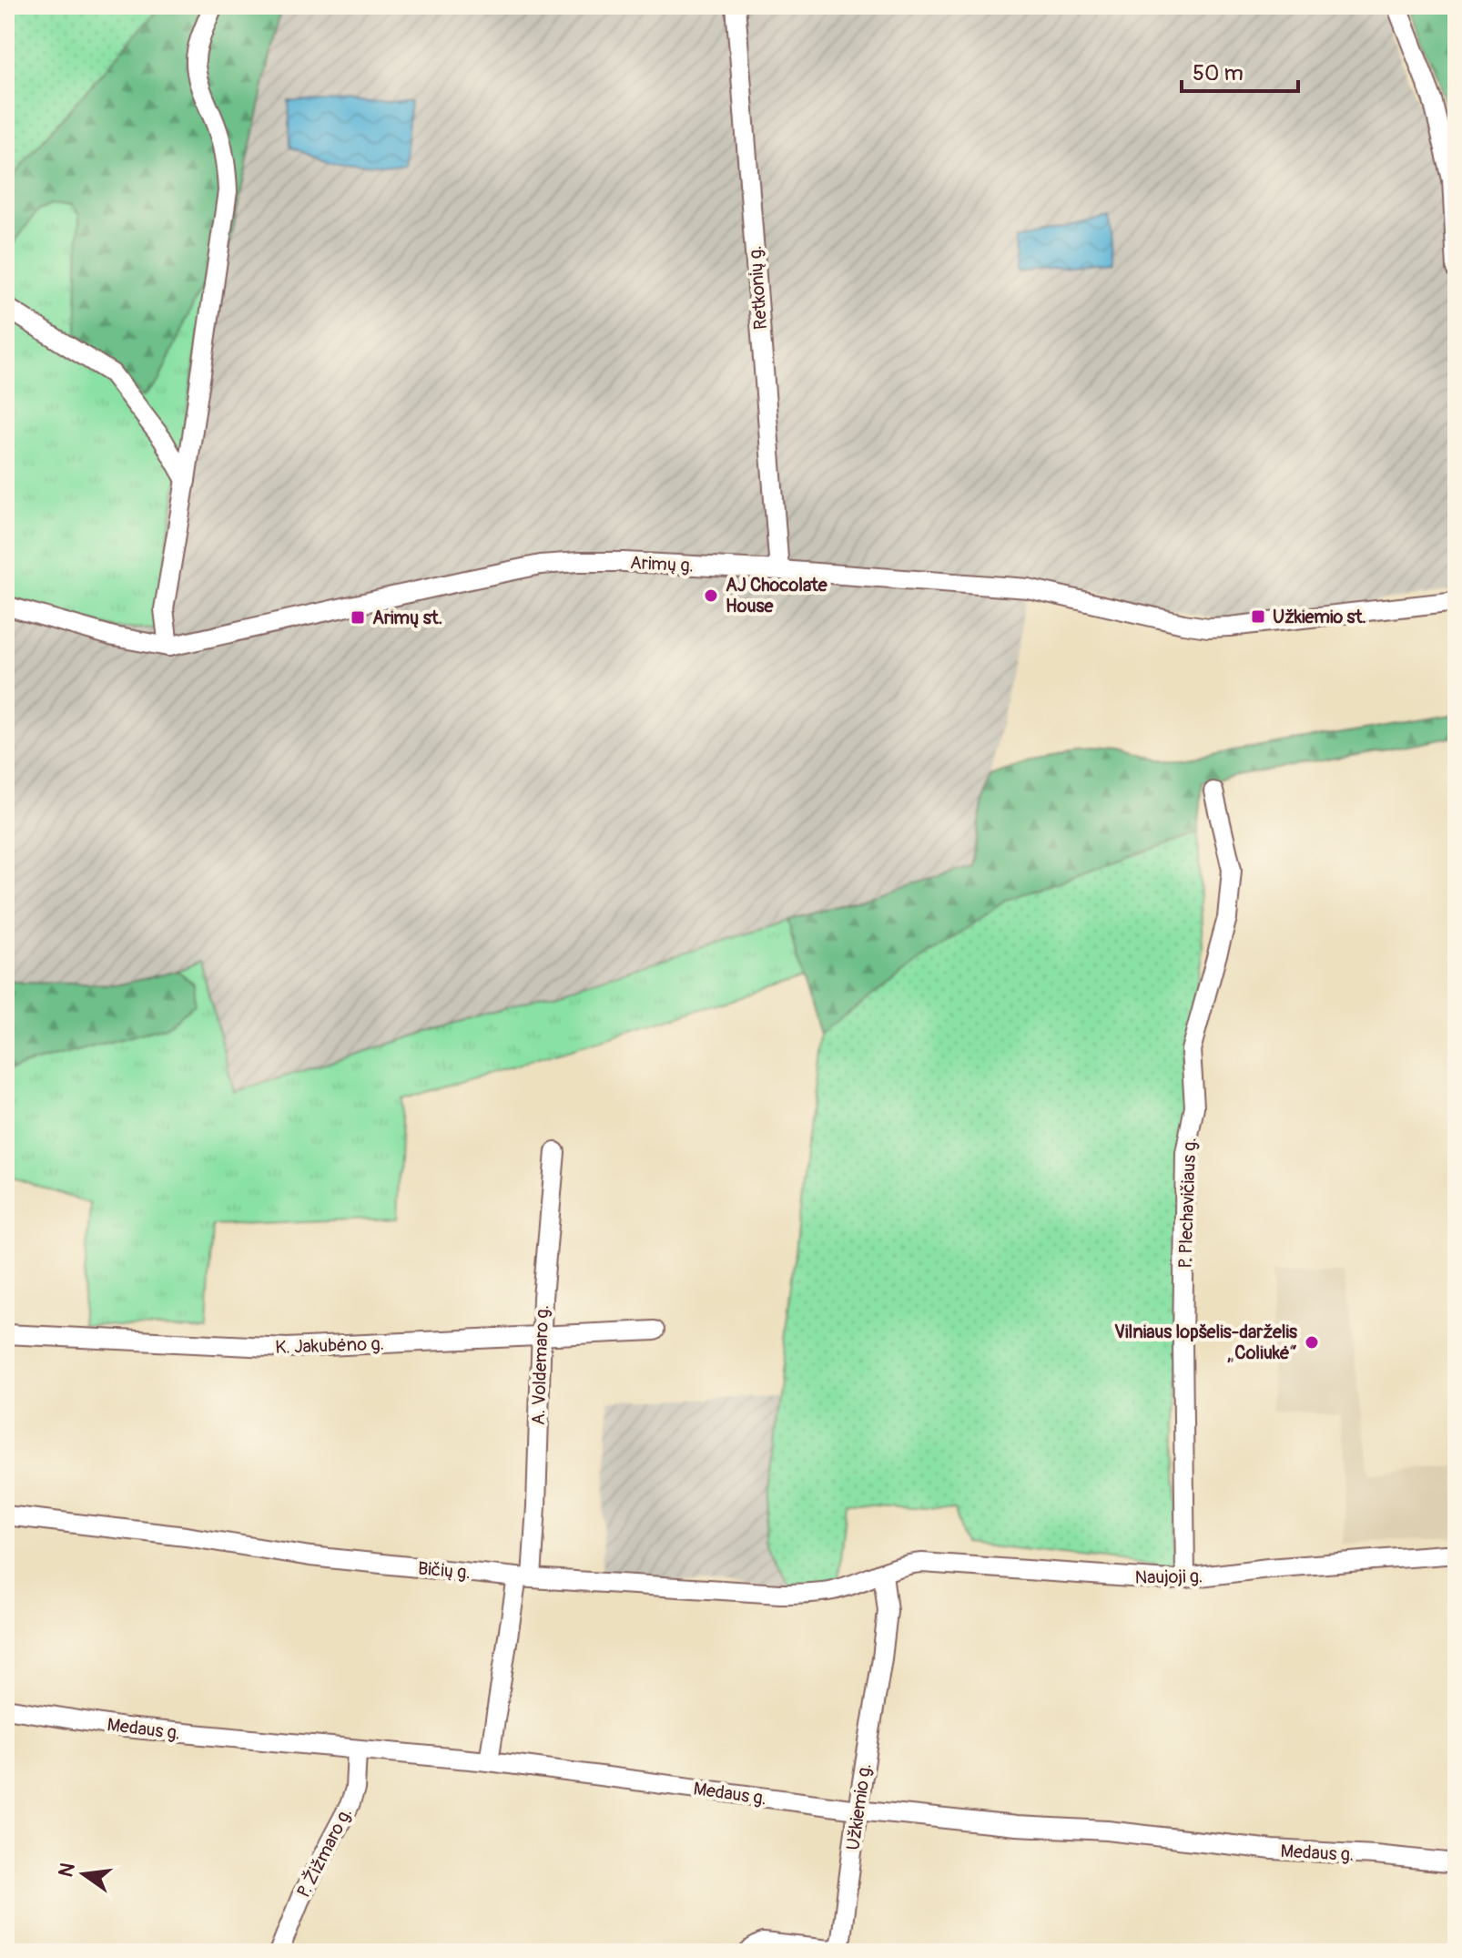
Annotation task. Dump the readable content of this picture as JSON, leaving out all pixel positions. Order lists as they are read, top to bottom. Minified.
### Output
{"streets":{"street":["Retkonių g.","Arimų g.","P. Plechavičiaus g.","K. Jakubėno g.","A. Voldemaro g.","Bičių g.","Naujoji g.","Medaus g.","Užkiemio g.","P. Žižmaro g."]},"crossings":[["Retkonių g.","Arimų g."],["P. Plechavičiaus g.","Naujoji g."],["K. Jakubėno g.","A. Voldemaro g."],["A. Voldemaro g.","Bičių g."],["A. Voldemaro g.","Medaus g."],["Bičių g.","Naujoji g."],["Bičių g.","Užkiemio g."],["Naujoji g.","Užkiemio g."],["Medaus g.","Užkiemio g."],["Medaus g.","P. Žižmaro g."]],"places":{"other":["AJ Chocolate House","Vilniaus lopšelis-darželis „Coliukė“"],"transit":["Užkiemio st.","Arimų st."]},"scale_bar":"50 m","north":"left"}
